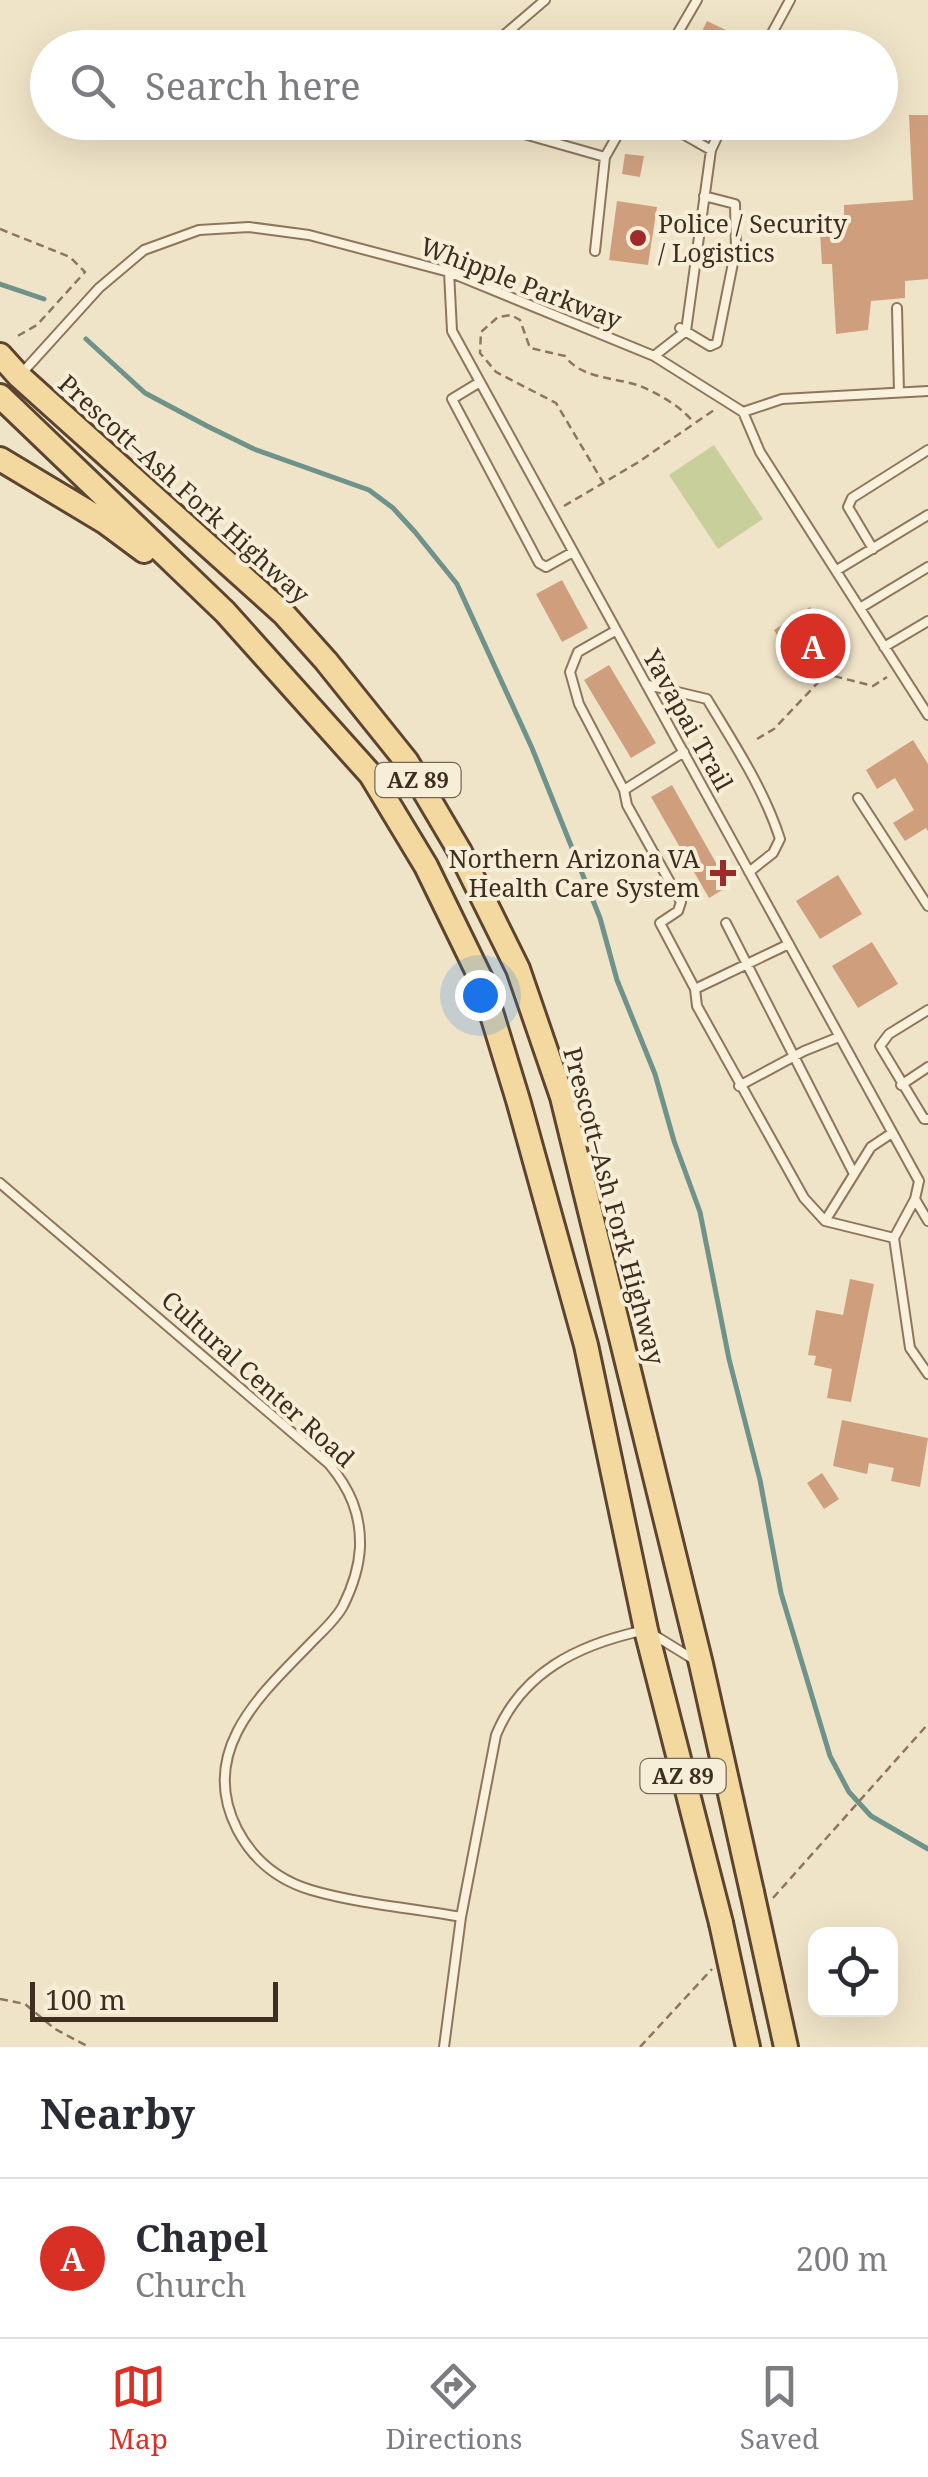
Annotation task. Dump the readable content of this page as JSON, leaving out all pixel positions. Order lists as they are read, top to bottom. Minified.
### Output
{"streets":{"main road":["Prescott–Ash Fork Highway","AZ 89"],"lane":["Whipple Parkway","Yavapai Trail","Cultural Center Road"]},"crossings":[["Whipple Parkway","Prescott–Ash Fork Highway"],["Whipple Parkway","Yavapai Trail"],["Whipple Parkway","AZ 89"],["Prescott–Ash Fork Highway","AZ 89"]],"places":{"other":["Police / Security / Logistics"],"health":["Northern Arizona VA Health Care System"]},"scale_bar":"100 m","page":{"search":"Search here","pins":"A","scale":"100 m","heading":"Nearby","list":[{"mark":"A","name":"Chapel","note":"Church","value":"200 m"}],"nav":["Map","Directions","Saved"]}}
